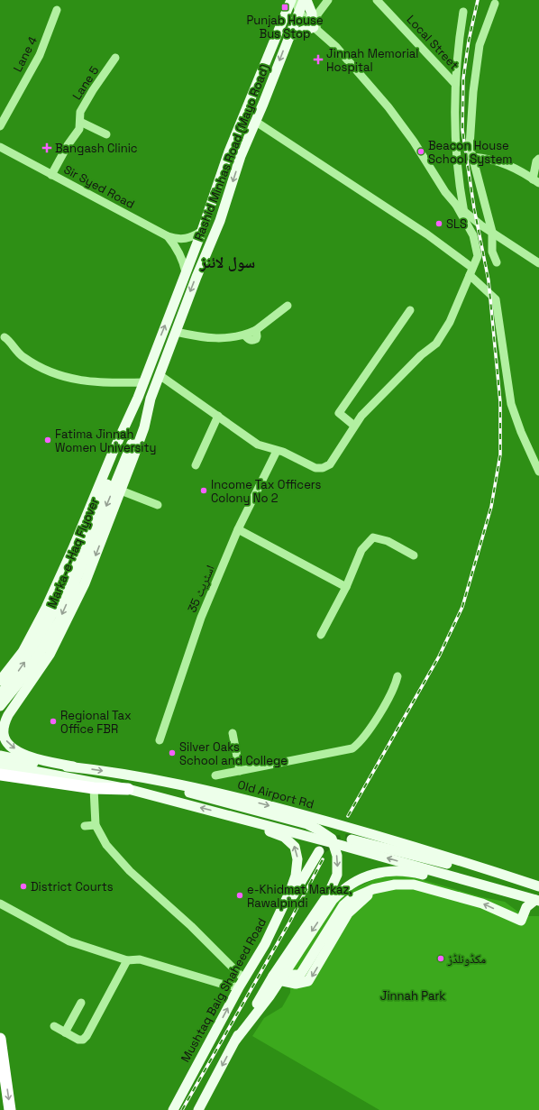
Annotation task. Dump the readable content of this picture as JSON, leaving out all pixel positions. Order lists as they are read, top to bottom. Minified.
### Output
{"streets":{"main road":["Rashid Minhas Road (Mayo Road)","Marka-e-Haq Flyover","Old Airport Rd","Mushtaq Baig Shaheed Road"],"street":["Local Street","Lane 4","Lane 5","Sir Syed Road","اسٹریٹ 35"]},"crossings":[["Lane 5","Sir Syed Road"],["Rashid Minhas Road (Mayo Road)","Sir Syed Road"],["Rashid Minhas Road (Mayo Road)","Marka-e-Haq Flyover"],["Rashid Minhas Road (Mayo Road)","Old Airport Rd"]],"districts":["سول لائنز"],"parks":["Jinnah Park"],"places":{"transit":["Punjab House Bus Stop"],"health":["Jinnah Memorial Hospital","Bangash Clinic"],"other":["Beacon House School System","SLS","Fatima Jinnah Women University","Income Tax Officers Colony No 2","Regional Tax Office FBR","Silver Oaks School and College","District Courts","e-Khidmat Markaz, Rawalpindi","مکڈونلڈز"]}}
